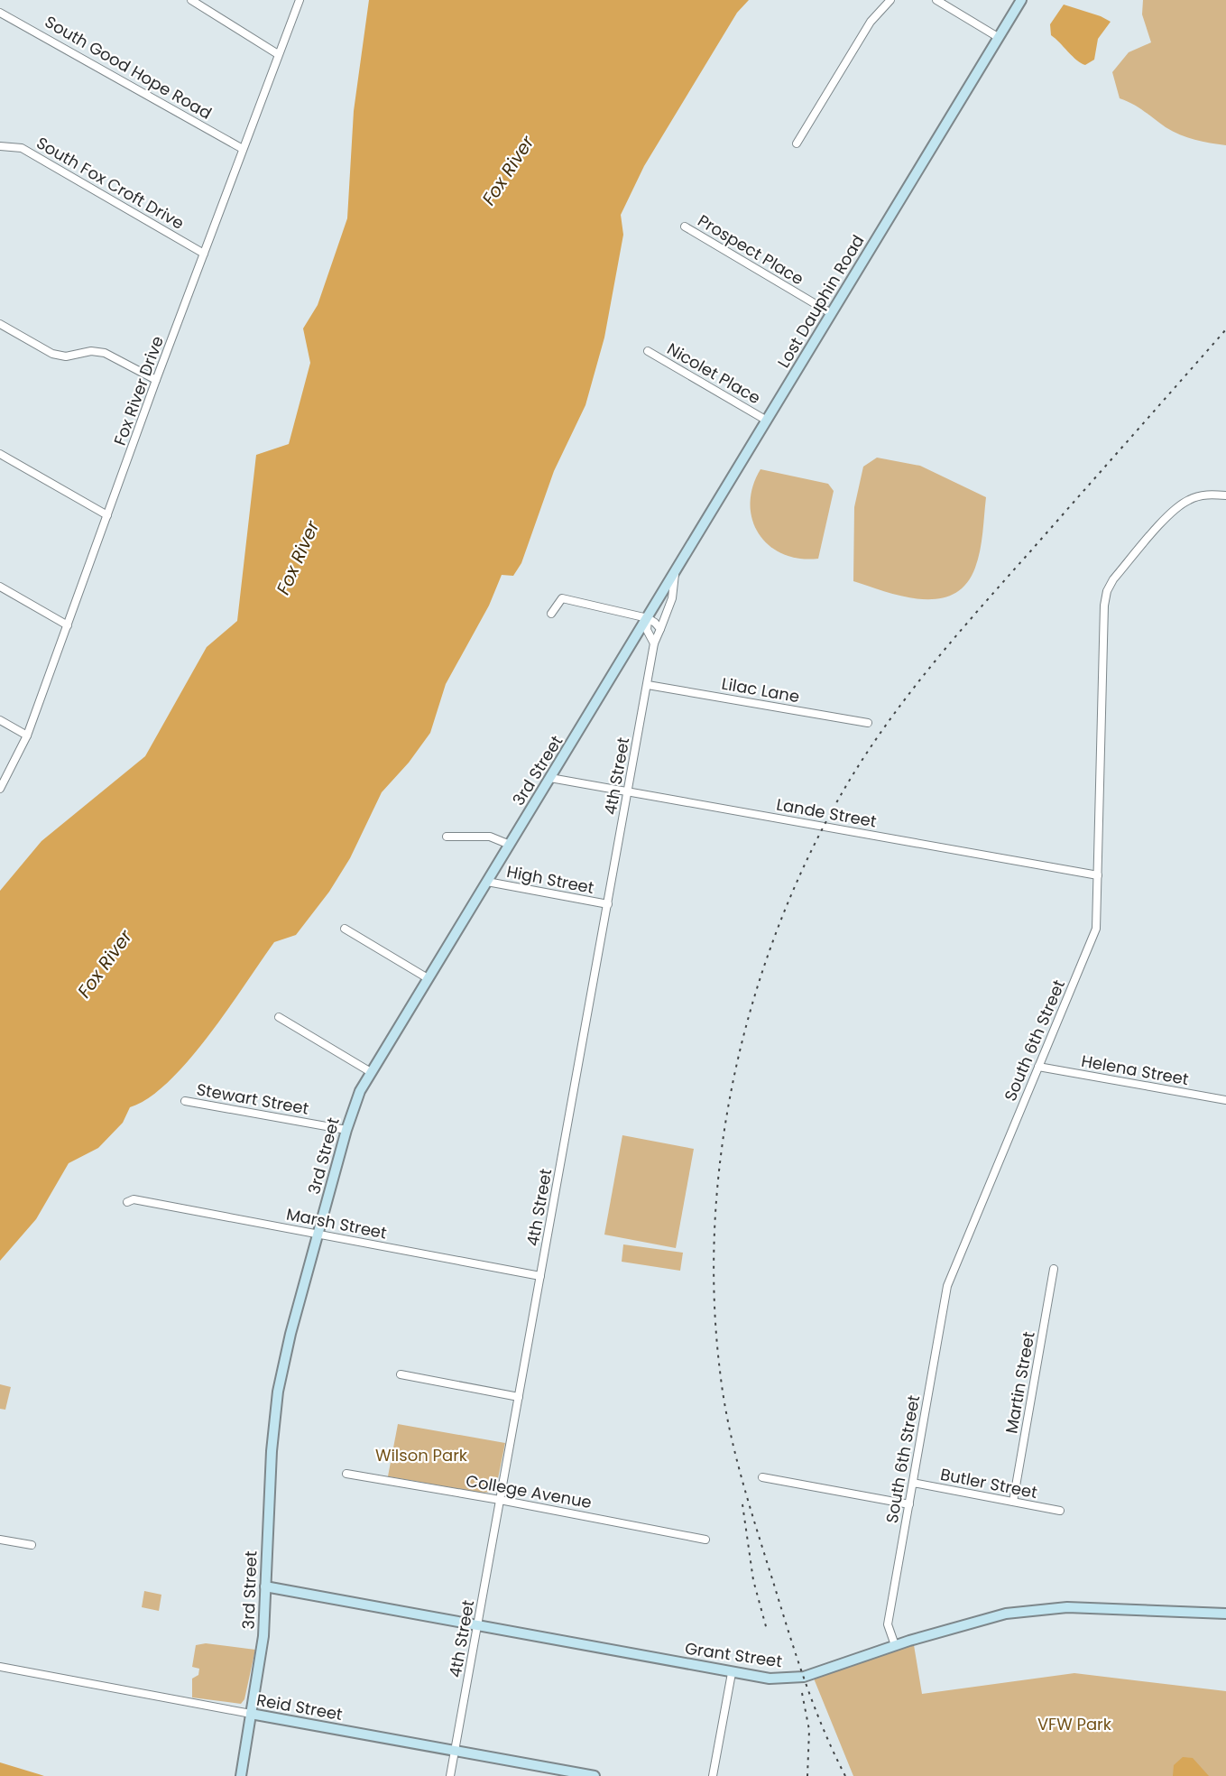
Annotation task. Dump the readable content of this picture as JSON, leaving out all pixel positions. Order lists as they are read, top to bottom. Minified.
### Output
{"streets":{"main road":["Lost Dauphin Road","3rd Street","Grant Street","Reid Street"],"street":["South Good Hope Road","South Fox Croft Drive","Prospect Place","Nicolet Place","Fox River Drive","Lilac Lane","4th Street","Lande Street","High Street","South 6th Street","Helena Street","Stewart Street","Marsh Street","Martin Street","Butler Street","College Avenue"]},"crossings":[["South Good Hope Road","Fox River Drive"],["South Fox Croft Drive","Fox River Drive"],["Prospect Place","Lost Dauphin Road"],["Lost Dauphin Road","Nicolet Place"],["Lost Dauphin Road","3rd Street"],["Lost Dauphin Road","4th Street"],["Lilac Lane","4th Street"],["3rd Street","4th Street"],["3rd Street","Lande Street"],["3rd Street","High Street"],["3rd Street","Stewart Street"],["3rd Street","Marsh Street"],["3rd Street","Grant Street"],["3rd Street","Reid Street"],["4th Street","Lande Street"],["4th Street","High Street"],["4th Street","Marsh Street"],["4th Street","College Avenue"],["4th Street","Grant Street"],["4th Street","Reid Street"],["Lande Street","South 6th Street"],["South 6th Street","Helena Street"],["South 6th Street","Butler Street"],["South 6th Street","Grant Street"],["Martin Street","Butler Street"]],"water":["Fox River"],"parks":["Wilson Park","VFW Park"]}
